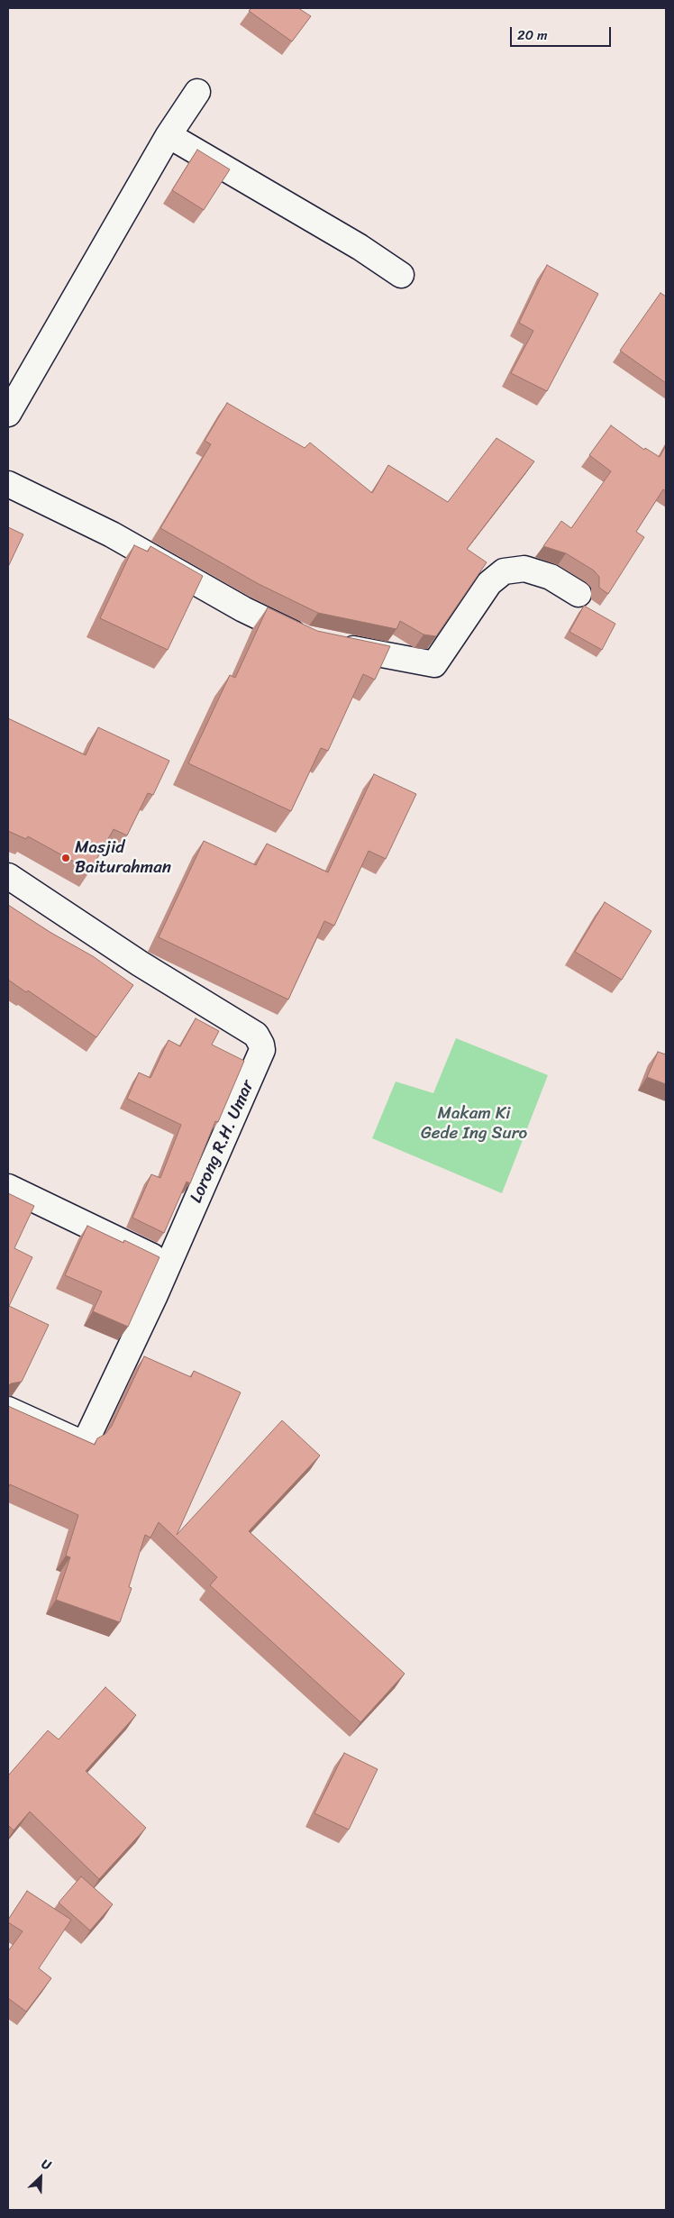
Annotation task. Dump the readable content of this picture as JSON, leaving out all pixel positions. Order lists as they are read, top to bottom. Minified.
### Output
{"streets":{"street":["Lorong R.H. Umar"]},"parks":["Makam Ki Gede Ing Suro"],"places":["Masjid Baiturahman"],"scale_bar":"20 m","north":"top right"}
